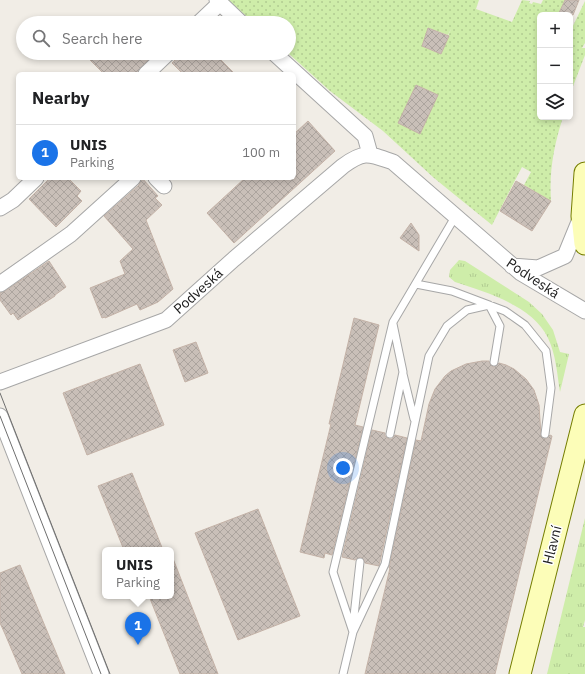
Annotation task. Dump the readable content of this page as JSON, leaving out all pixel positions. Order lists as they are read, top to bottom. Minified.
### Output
{"streets":{"street":["Podveská","Hlavní"]},"page":{"map_buttons":["+","−"],"search":"Search here","heading":"Nearby","list":[{"mark":"1","name":"UNIS","note":"Parking","value":"100 m"}],"popup":["UNIS","Parking"],"pins":"1"}}
